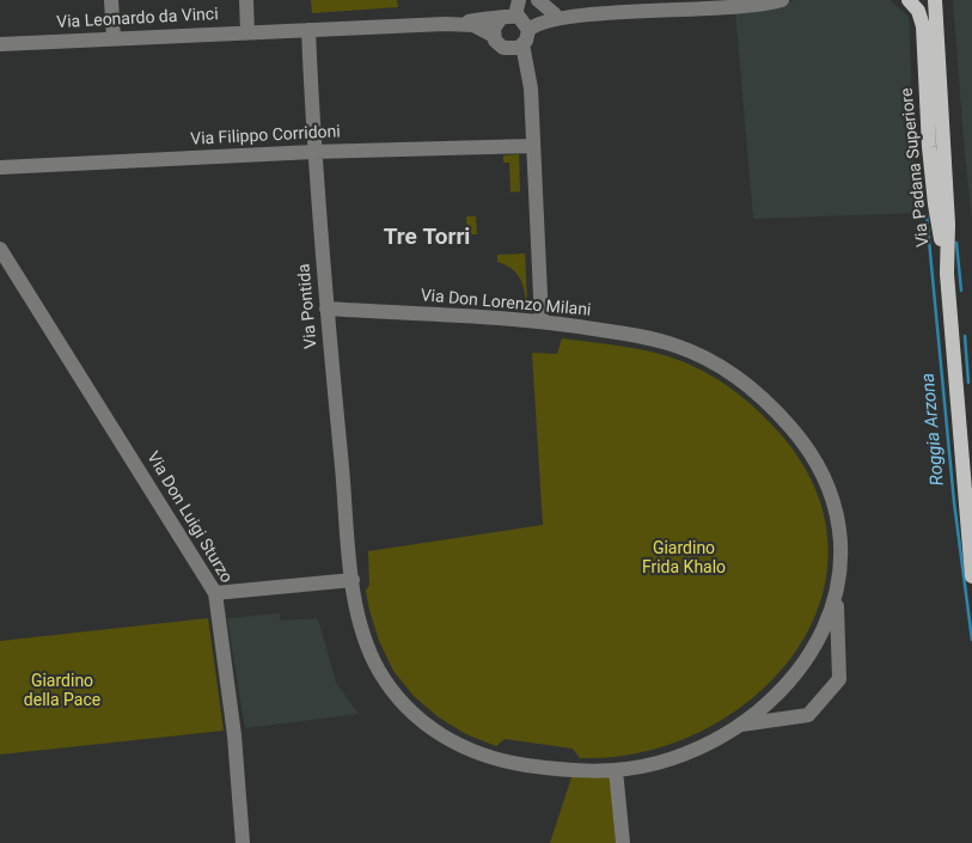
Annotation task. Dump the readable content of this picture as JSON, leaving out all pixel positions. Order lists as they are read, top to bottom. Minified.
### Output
{"streets":{"main road":["Via Padana Superiore"],"street":["Via Leonardo da Vinci","Via Filippo Corridoni","Via Don Lorenzo Milani","Via Pontida","Via Don Luigi Sturzo"]},"crossings":[["Via Leonardo da Vinci","Via Pontida"],["Via Filippo Corridoni","Via Pontida"],["Via Don Lorenzo Milani","Via Pontida"]],"districts":["Tre Torri"],"water":["Roggia Arzona"],"parks":["Giardino Frida Khalo","Giardino della Pace"]}
